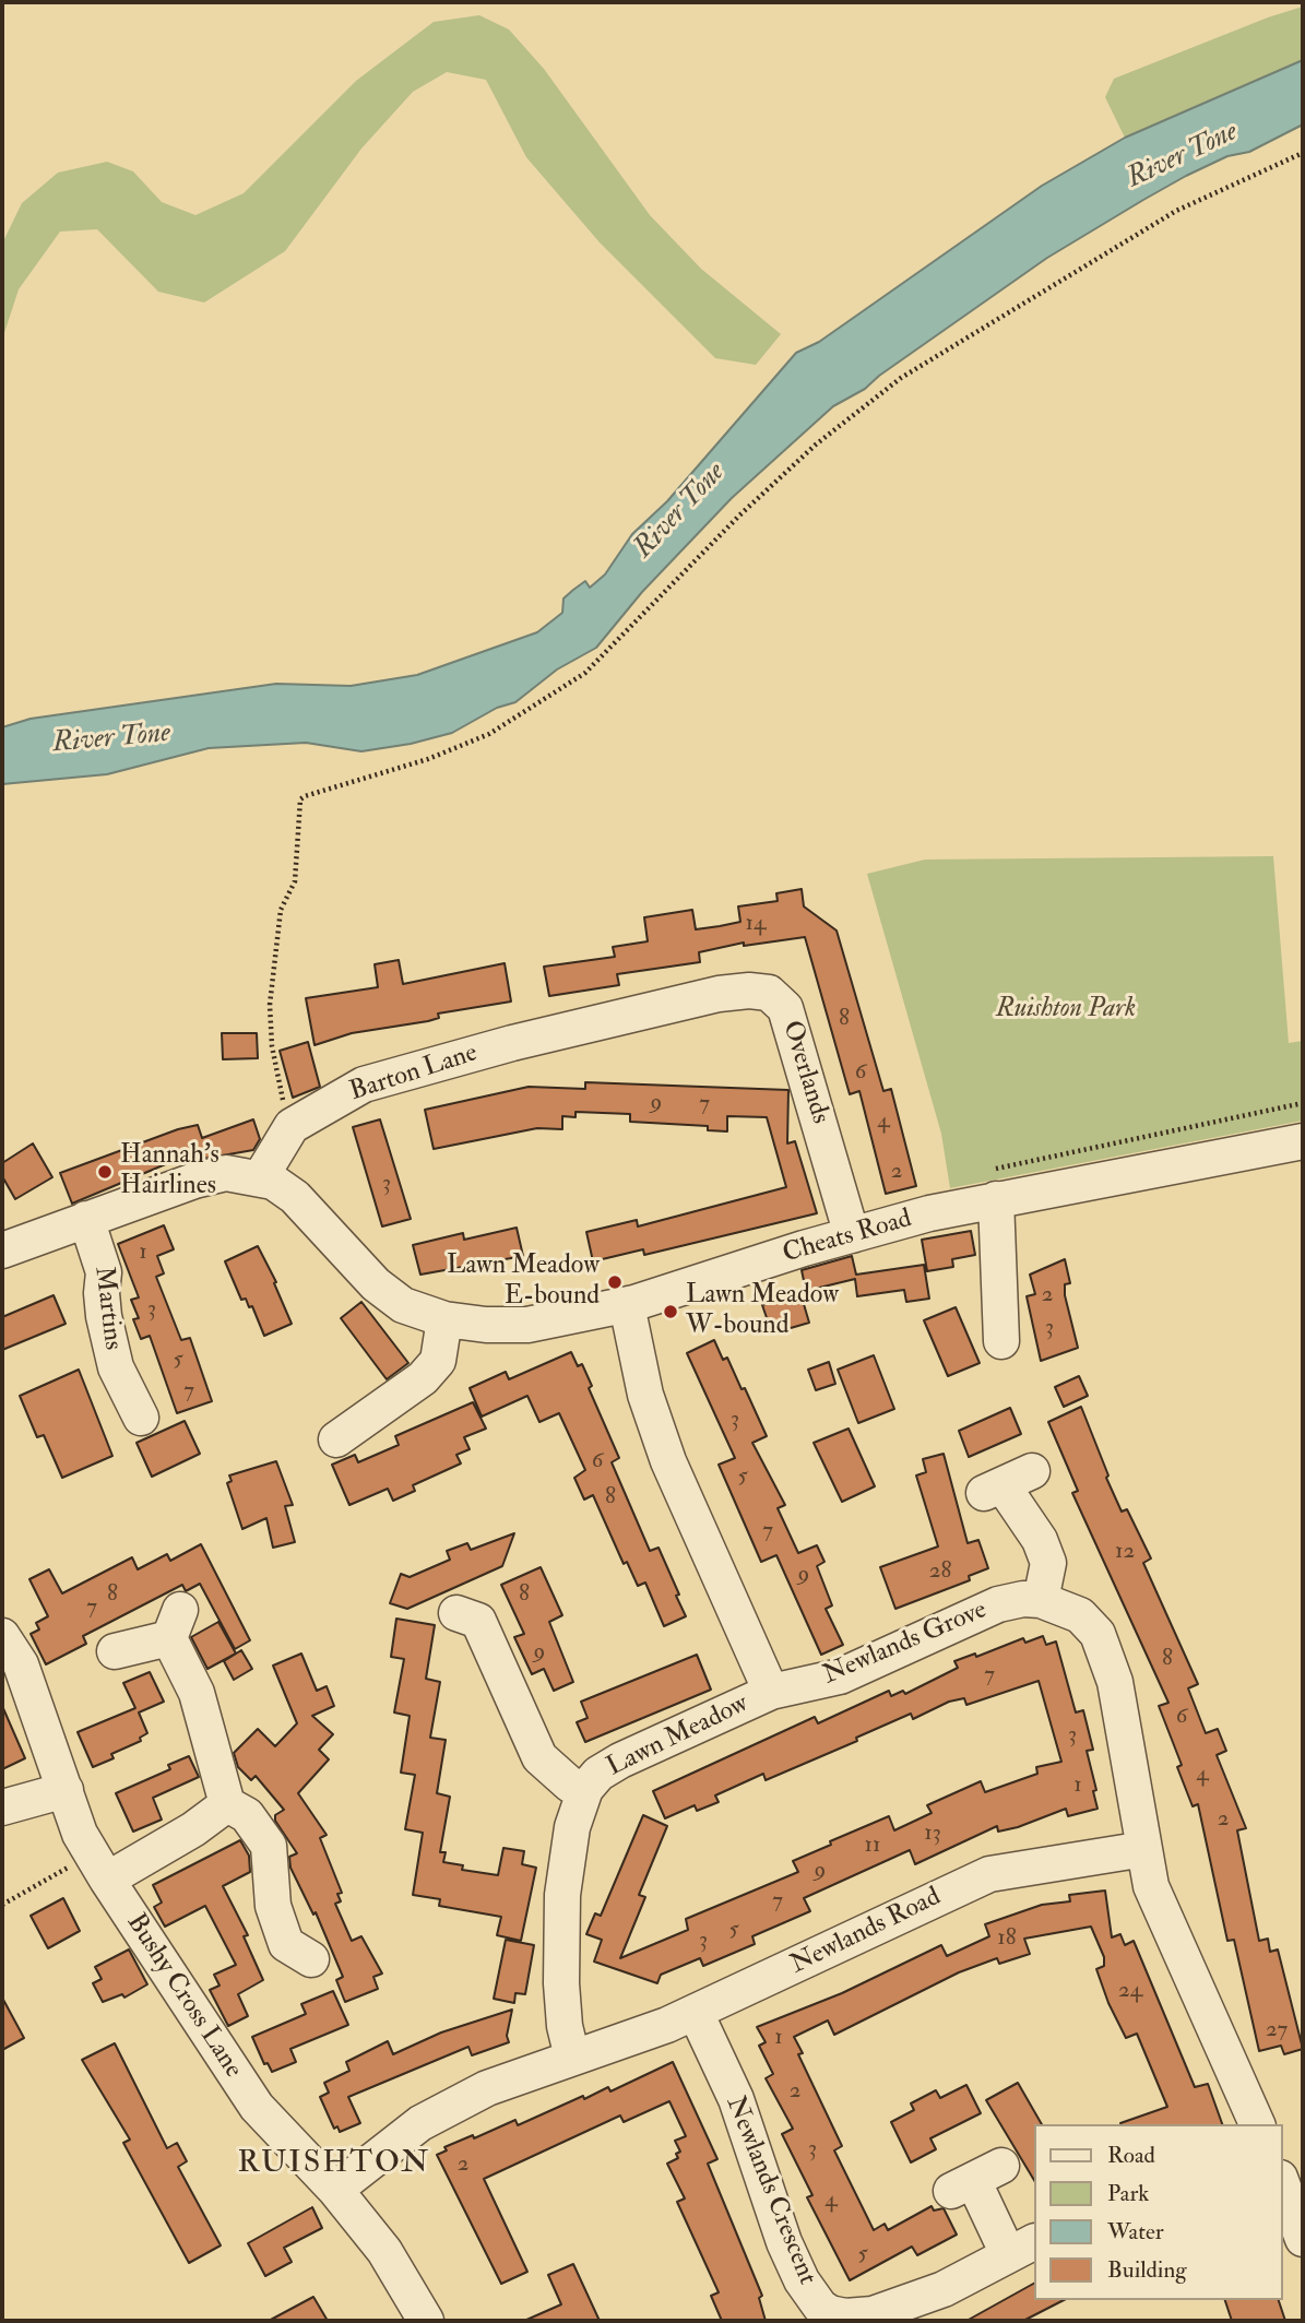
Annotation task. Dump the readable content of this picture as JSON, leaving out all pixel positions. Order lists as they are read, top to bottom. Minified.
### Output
{"streets":{"street":["Overlands","Barton Lane","Cheats Road","Martins","Newlands Grove","Lawn Meadow","Newlands Road","Bushy Cross Lane","Newlands Crescent"]},"crossings":[["Overlands","Barton Lane"],["Overlands","Cheats Road"],["Barton Lane","Cheats Road"],["Cheats Road","Martins"],["Cheats Road","Lawn Meadow"],["Newlands Grove","Lawn Meadow"],["Newlands Grove","Newlands Road"],["Lawn Meadow","Newlands Road"],["Newlands Road","Bushy Cross Lane"],["Newlands Road","Newlands Crescent"]],"districts":["RUISHTON"],"water":["River Tone"],"parks":["Ruishton Park"],"places":["Hannah's Hairlines","Lawn Meadow E-bound","Lawn Meadow W-bound"],"house_numbers":["14","8","6","9","7","4","2","3","1","2","3","3","5","7","3","6","5","8","7","12","28","9","8","8","7","9","8","7","6","3","4","1","2","13","11","9","7","5","18","3","24","27","1","2","3","2","4","5"],"legend":["Road","Park","Water","Building"]}
